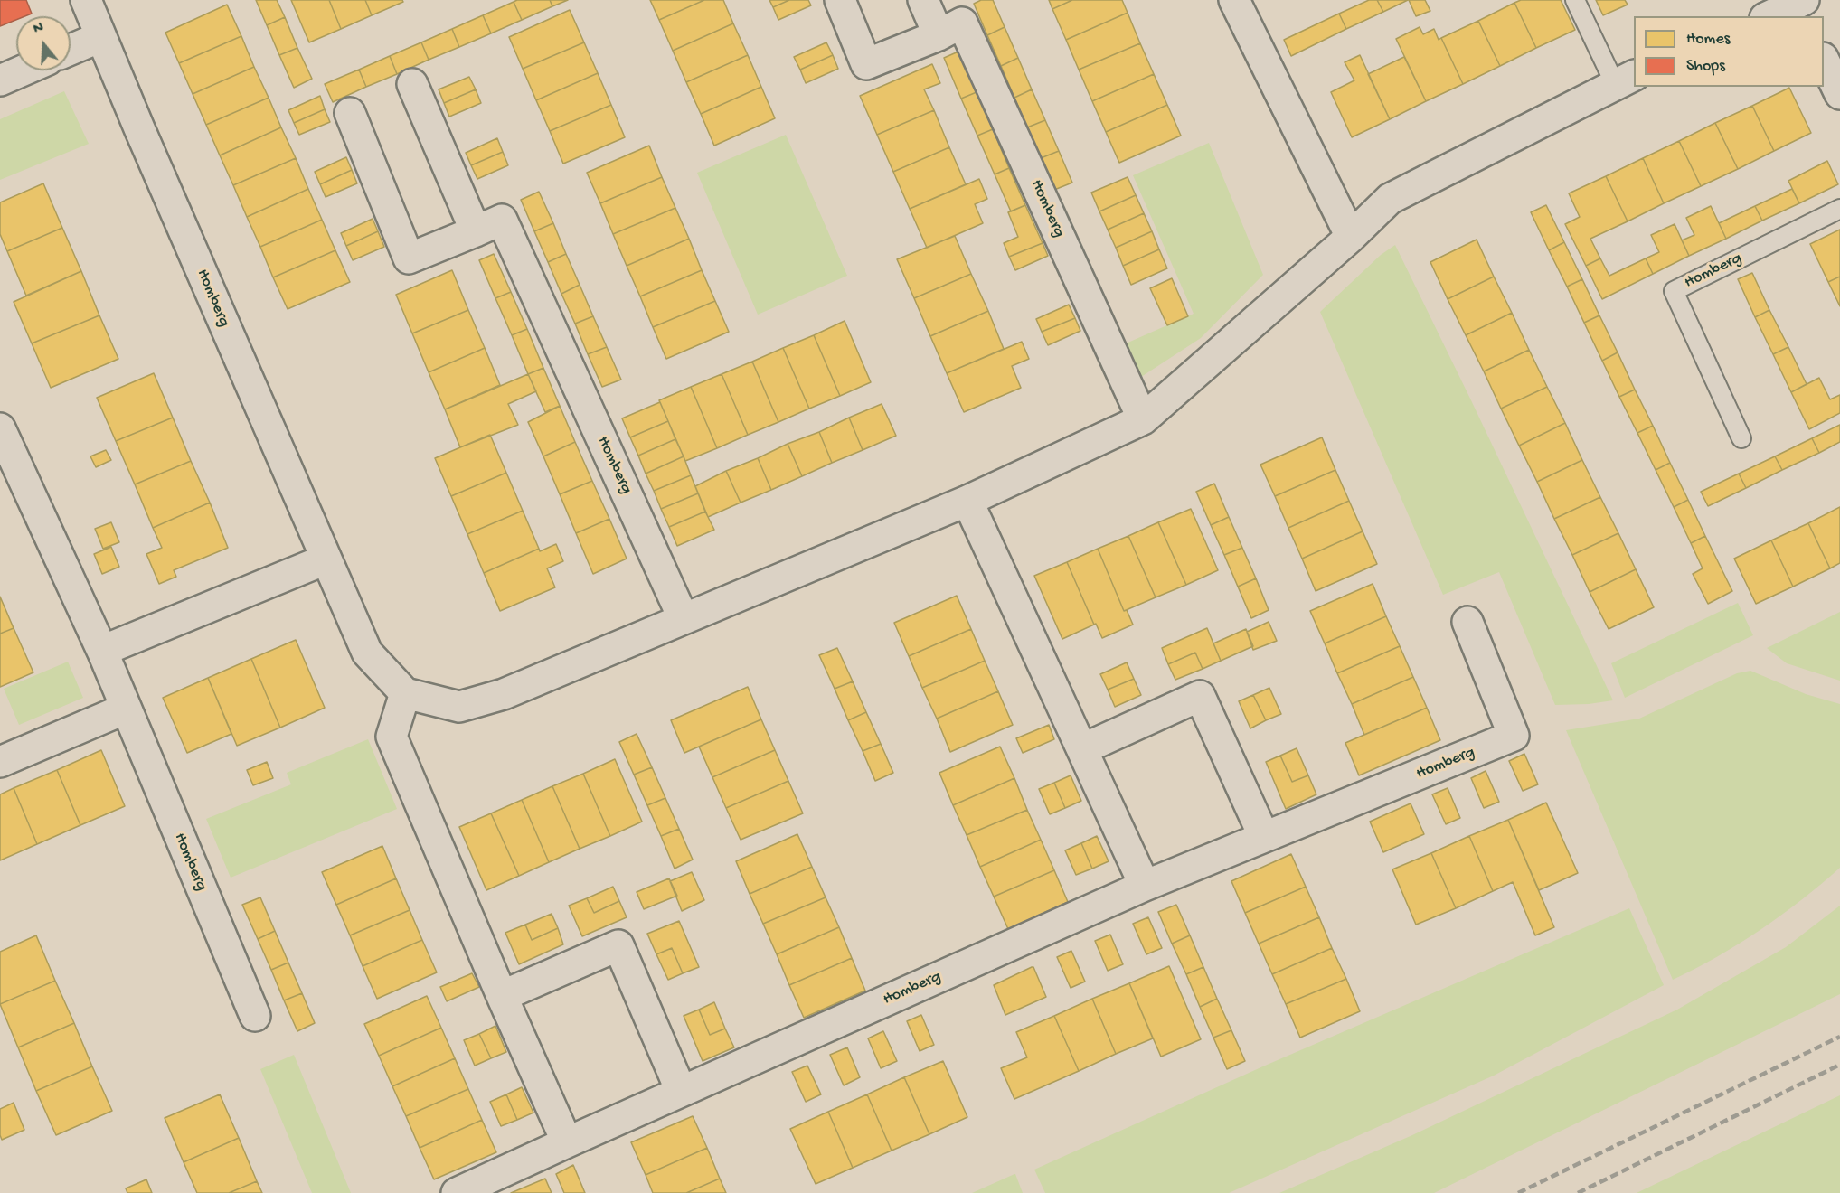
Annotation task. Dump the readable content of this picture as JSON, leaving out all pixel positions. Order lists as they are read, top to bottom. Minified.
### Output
{"streets":{"street":["Homberg"]},"legend":["Homes","Shops"],"north":"top"}
